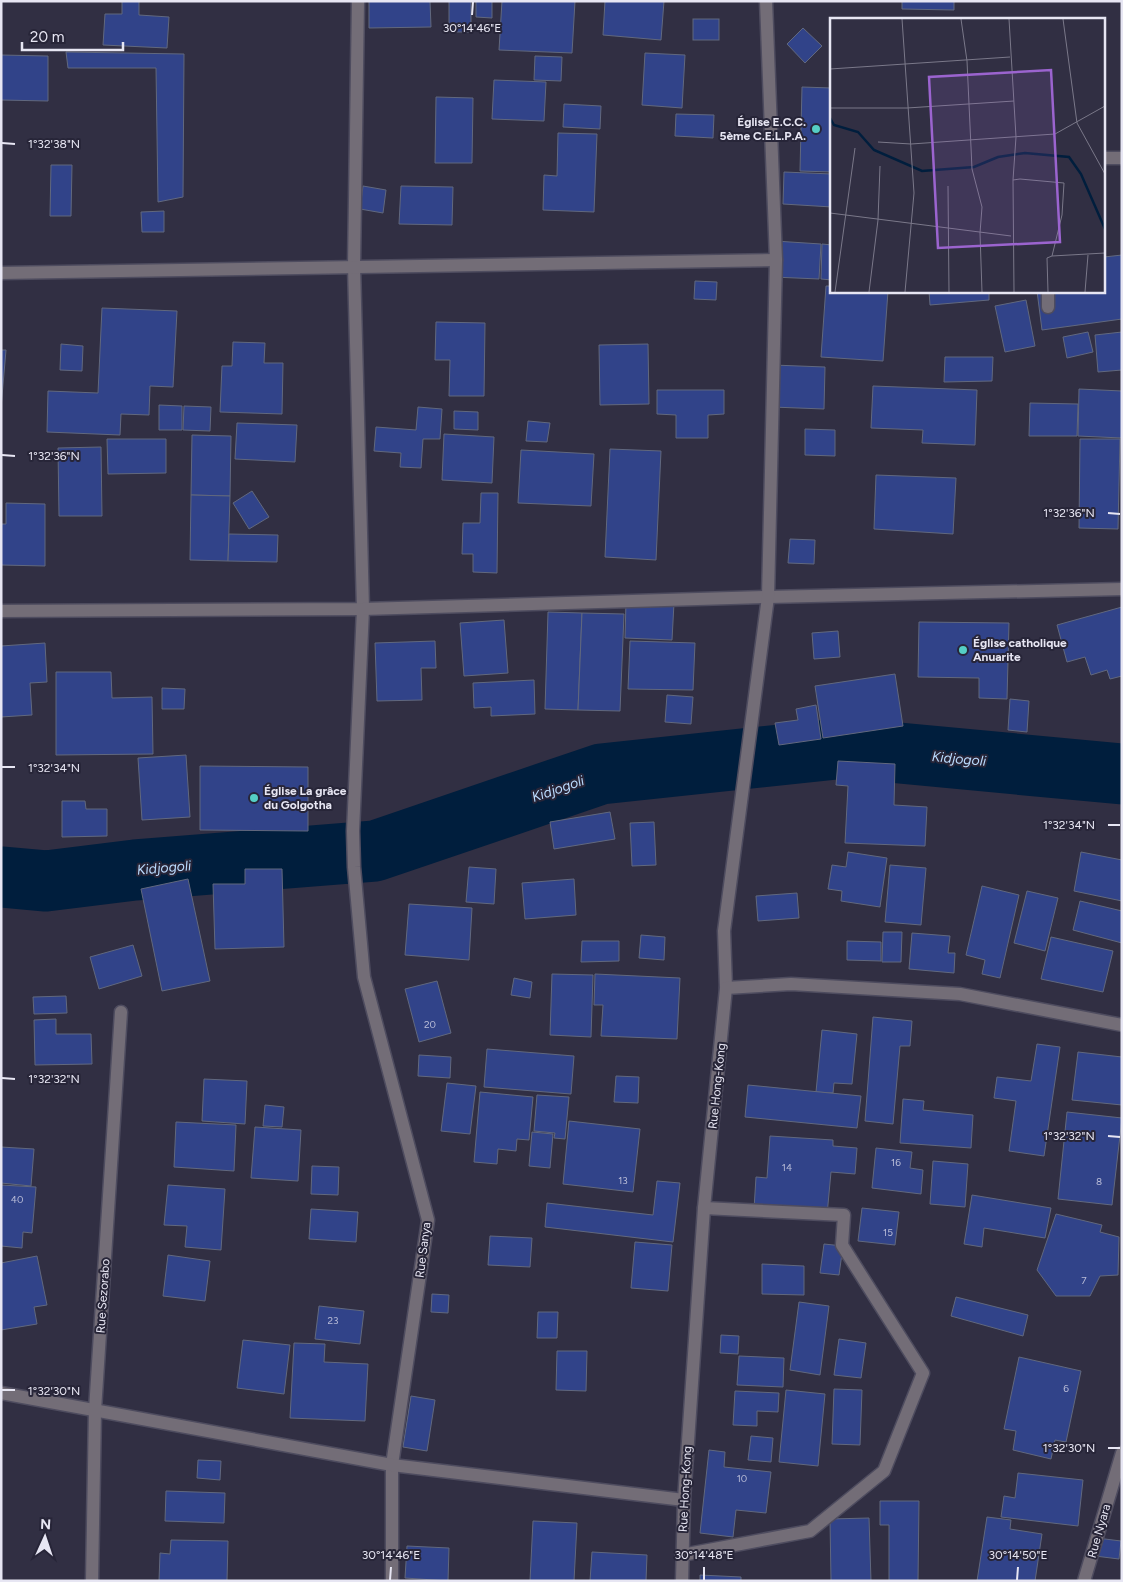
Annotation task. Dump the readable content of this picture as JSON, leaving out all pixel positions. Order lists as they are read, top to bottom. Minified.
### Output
{"streets":{"street":["Rue Hong-Kong","Rue Sanya","Rue Sezorabo","Rue Nyara"]},"water":["Kidjogoli"],"places":["Église E.C.C. 5ème C.E.L.P.A.","Église catholique Anuarite","Église La grâce du Golgotha"],"house_numbers":["20","16","14","13","8","40","15","7","23","6","10"],"scale_bar":"20 m","north":"top","coordinates":["30°14'46\"E","1°32'38\"N","1°32'36\"N","1°32'34\"N","1°32'32\"N","1°32'30\"N","30°14'48\"E","30°14'50\"E"]}
